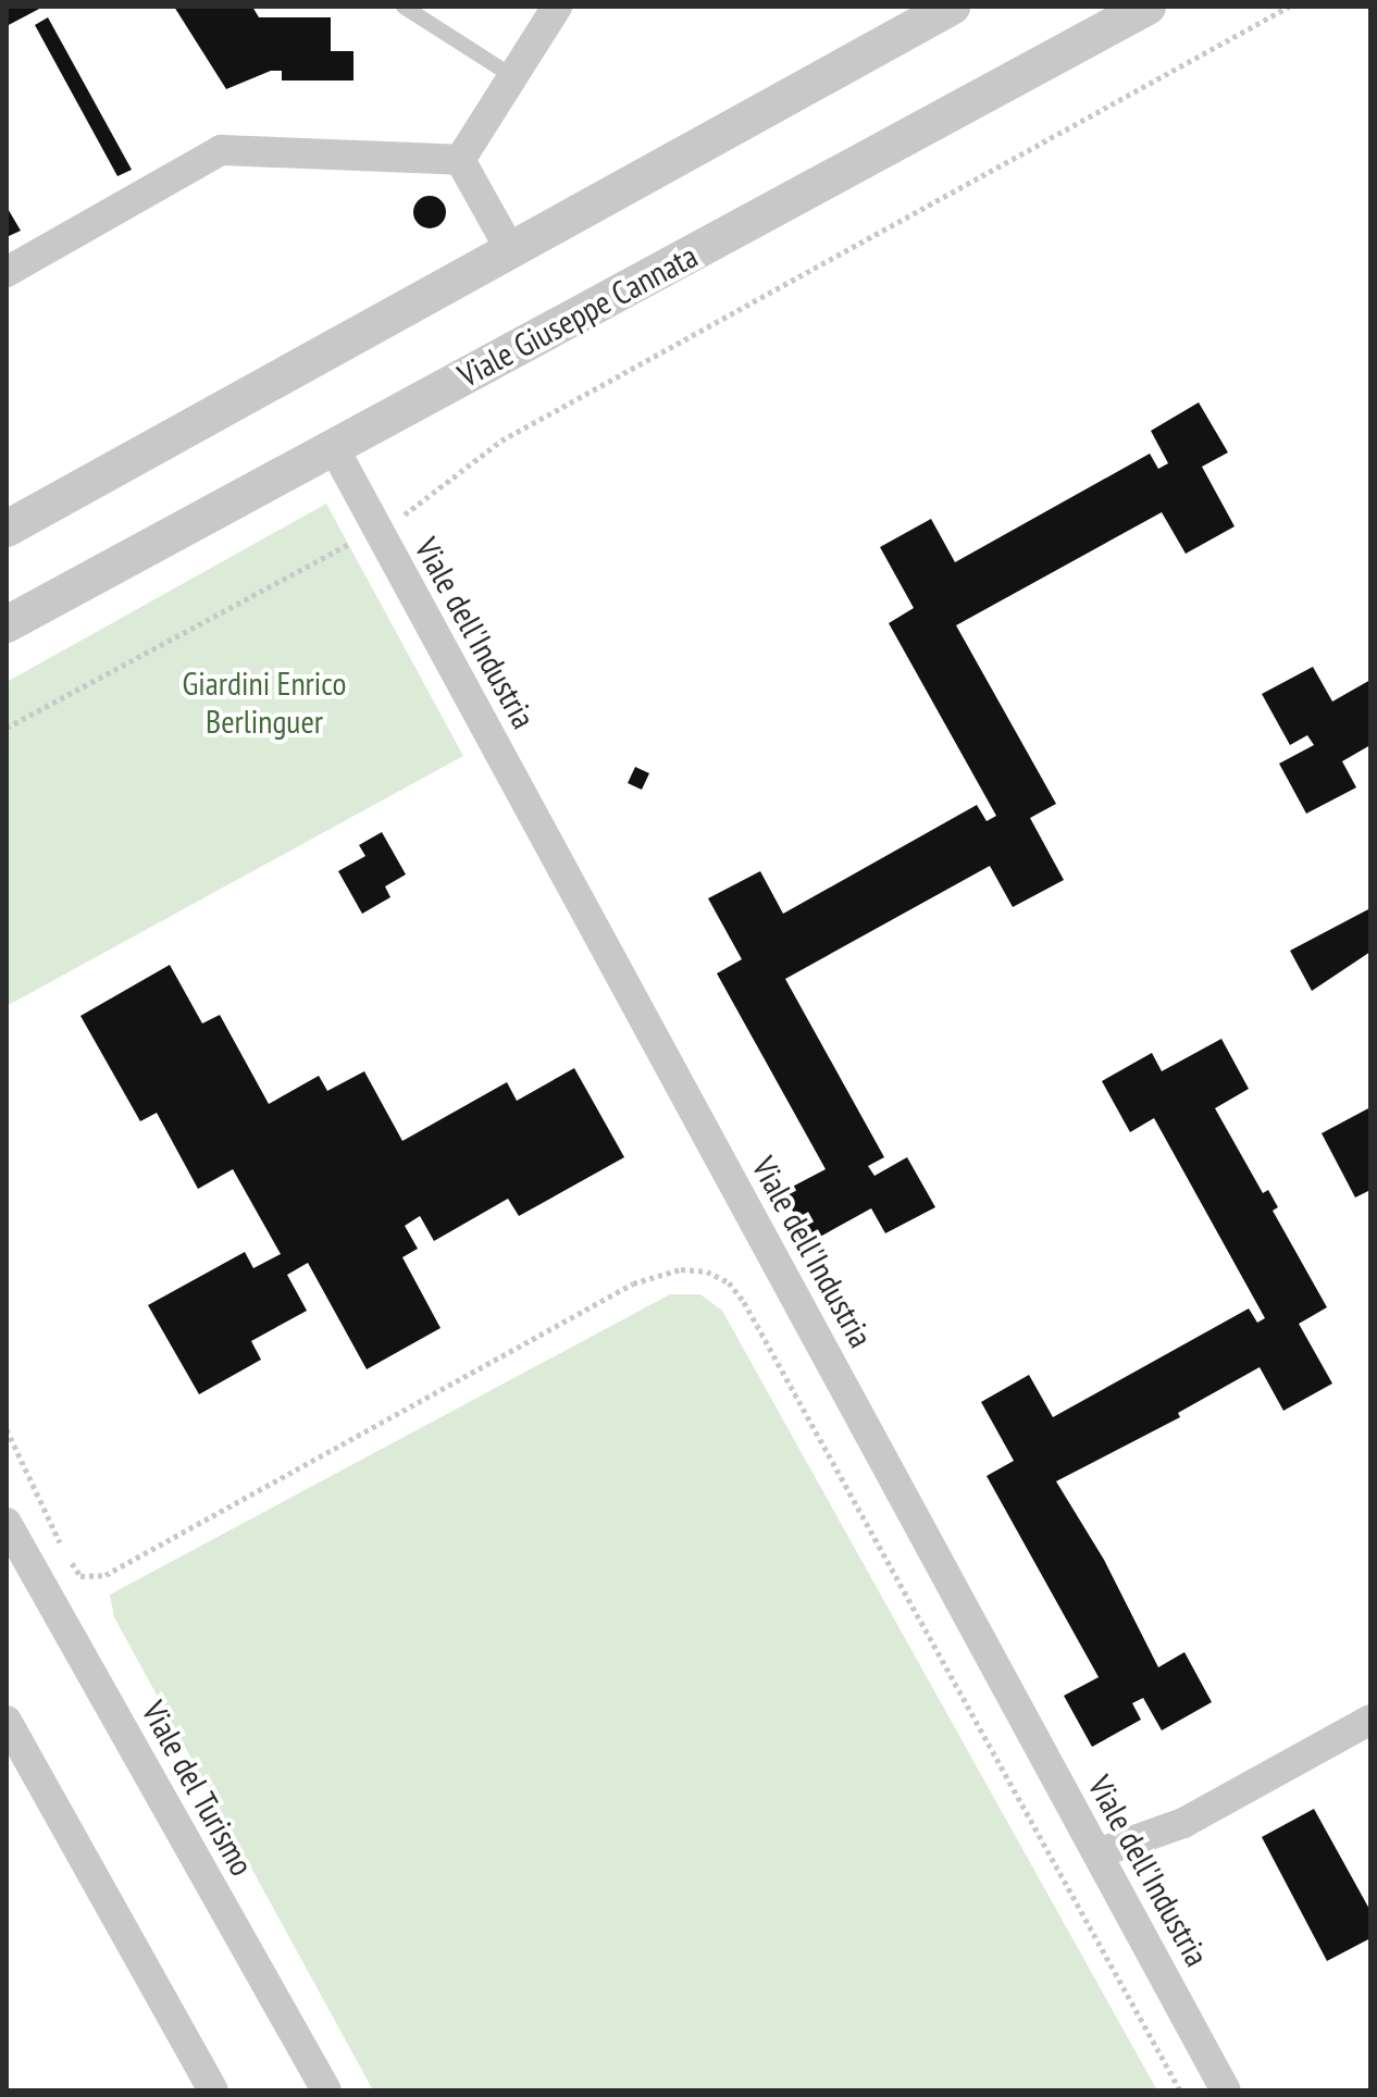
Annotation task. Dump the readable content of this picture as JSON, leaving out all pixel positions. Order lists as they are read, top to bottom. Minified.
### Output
{"streets":{"street":["Viale Giuseppe Cannata","Viale dell'Industria","Viale del Turismo"]},"crossings":[["Viale Giuseppe Cannata","Viale dell'Industria"]],"parks":["Giardini Enrico Berlinguer"]}
